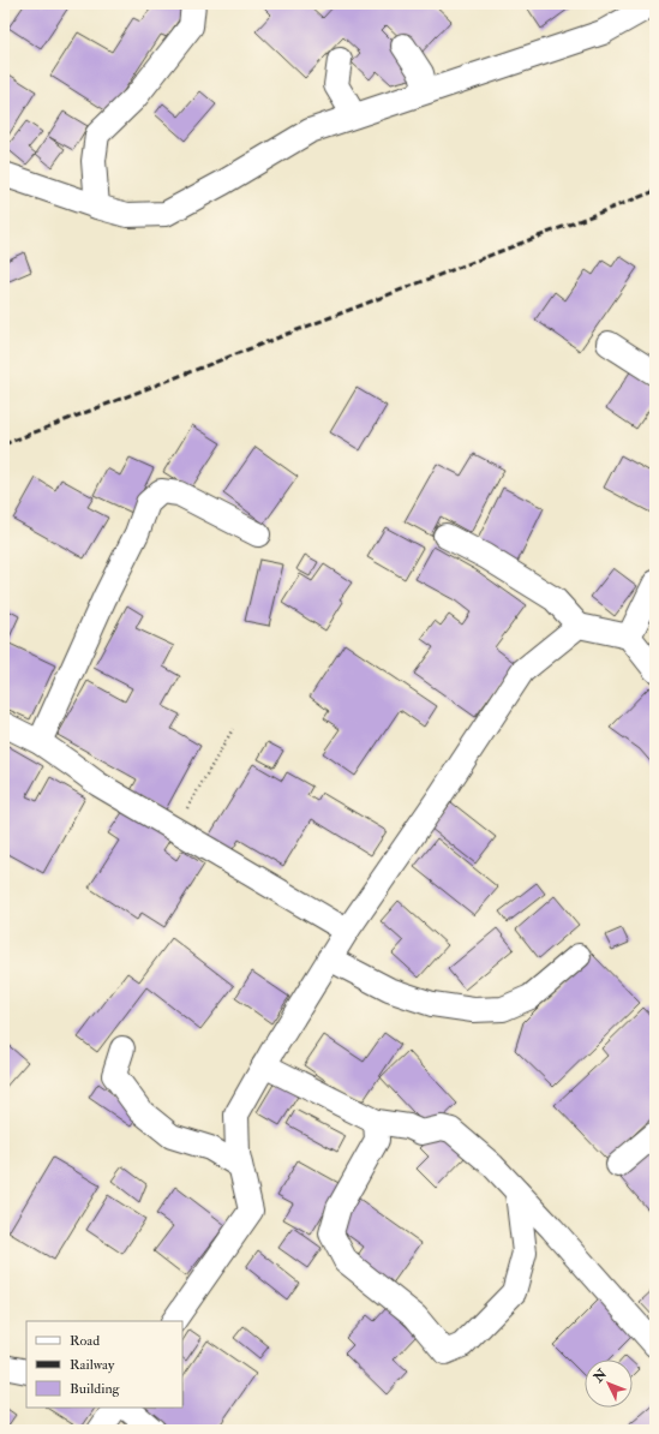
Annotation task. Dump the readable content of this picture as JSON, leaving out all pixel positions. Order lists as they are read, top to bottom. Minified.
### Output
{"legend":["Road","Railway","Building"],"north":"top left"}
